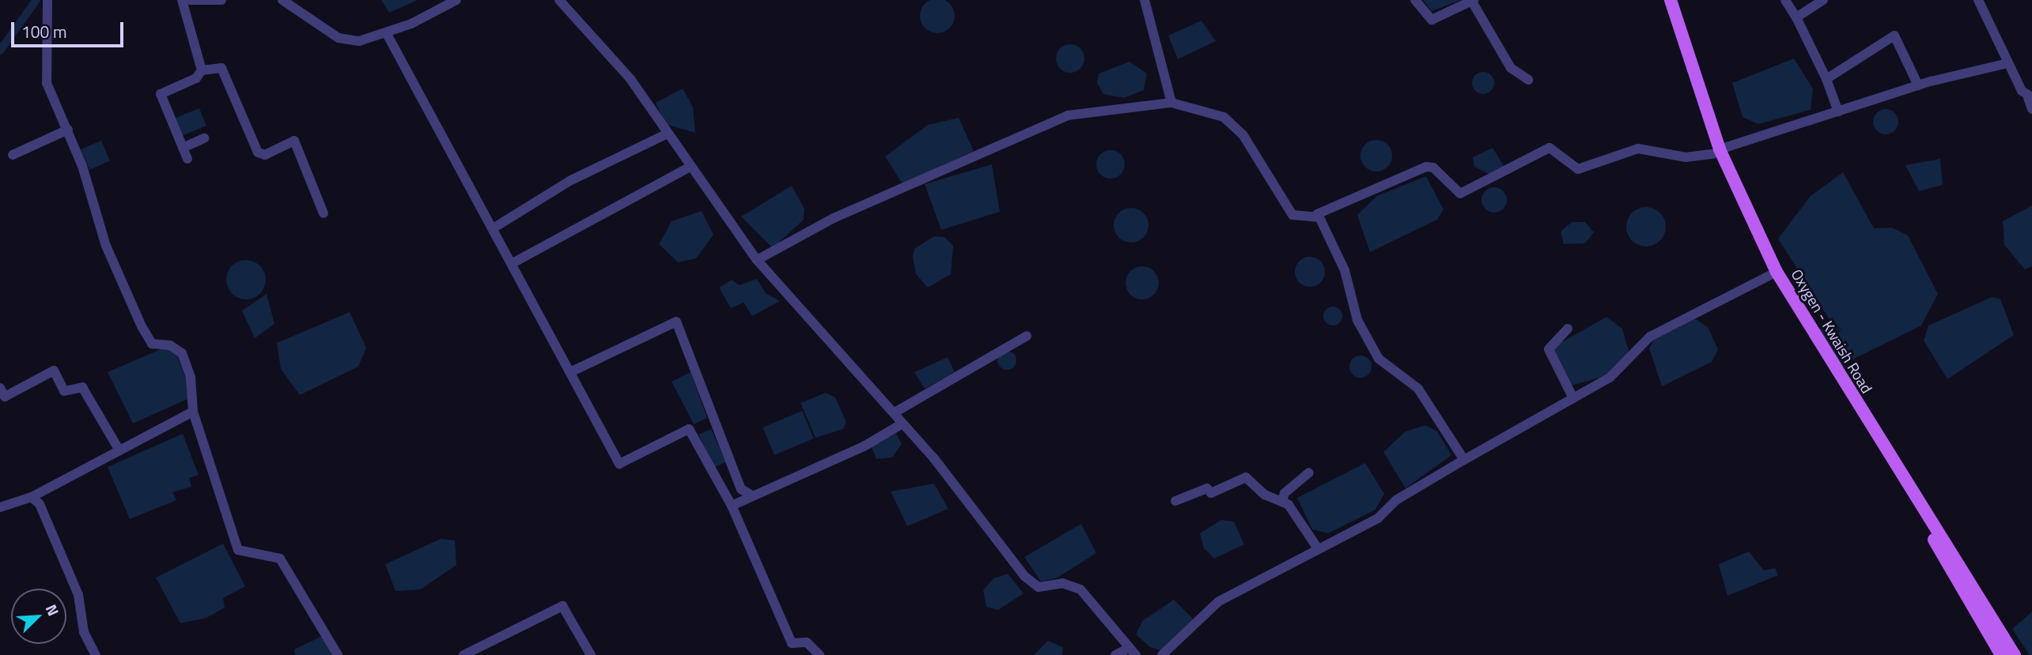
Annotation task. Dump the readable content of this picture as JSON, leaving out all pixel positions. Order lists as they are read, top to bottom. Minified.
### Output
{"streets":{"main road":["Oxygen - Kwaish Road"]},"scale_bar":"100 m","north":"top right"}
